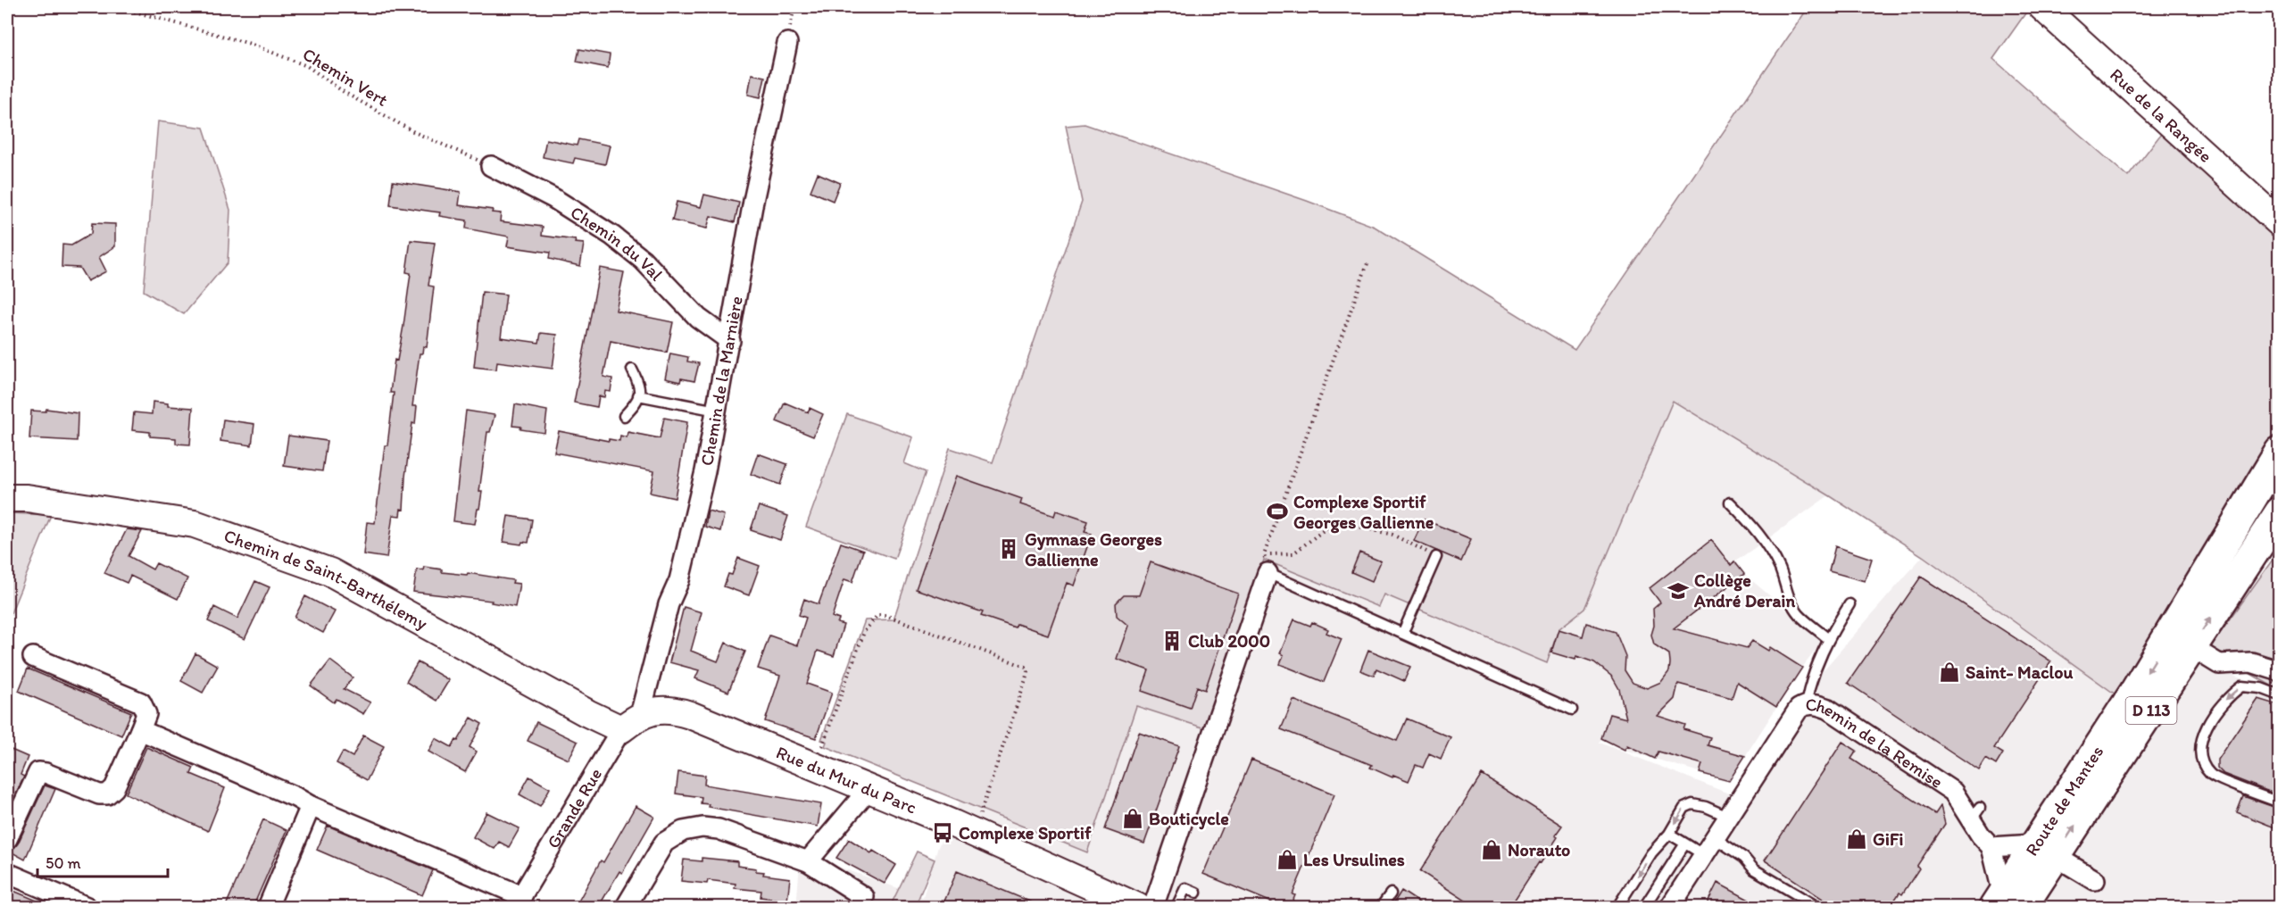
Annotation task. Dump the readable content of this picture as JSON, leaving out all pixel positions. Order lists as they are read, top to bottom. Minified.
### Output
{"streets":{"main road":["D 113","Route de Mantes"],"street":["Rue de la Rangée","Chemin du Val","Chemin de la Marnière","Chemin de Saint-Barthélemy","Chemin de la Remise","Rue du Mur du Parc","Grande Rue"],"path":["Chemin Vert"]},"crossings":[["Chemin Vert","Chemin du Val"],["Chemin du Val","Chemin de la Marnière"],["Chemin de la Marnière","Chemin de Saint-Barthélemy"],["Chemin de la Marnière","Rue du Mur du Parc"],["Chemin de la Marnière","Grande Rue"],["Chemin de Saint-Barthélemy","Rue du Mur du Parc"],["Chemin de Saint-Barthélemy","Grande Rue"],["D 113","Chemin de la Remise"],["D 113","Route de Mantes"],["Rue du Mur du Parc","Grande Rue"]],"places":{"sports":["Complexe Sportif Georges Gallienne"],"building":["Gymnase Georges Gallienne","Club 2000"],"school or university":["Collège André Derain"],"shop":["Saint- Maclou","Bouticycle","GiFi","Norauto","Les Ursulines"],"bus stop":["Complexe Sportif"]},"scale_bar":"50 m"}
